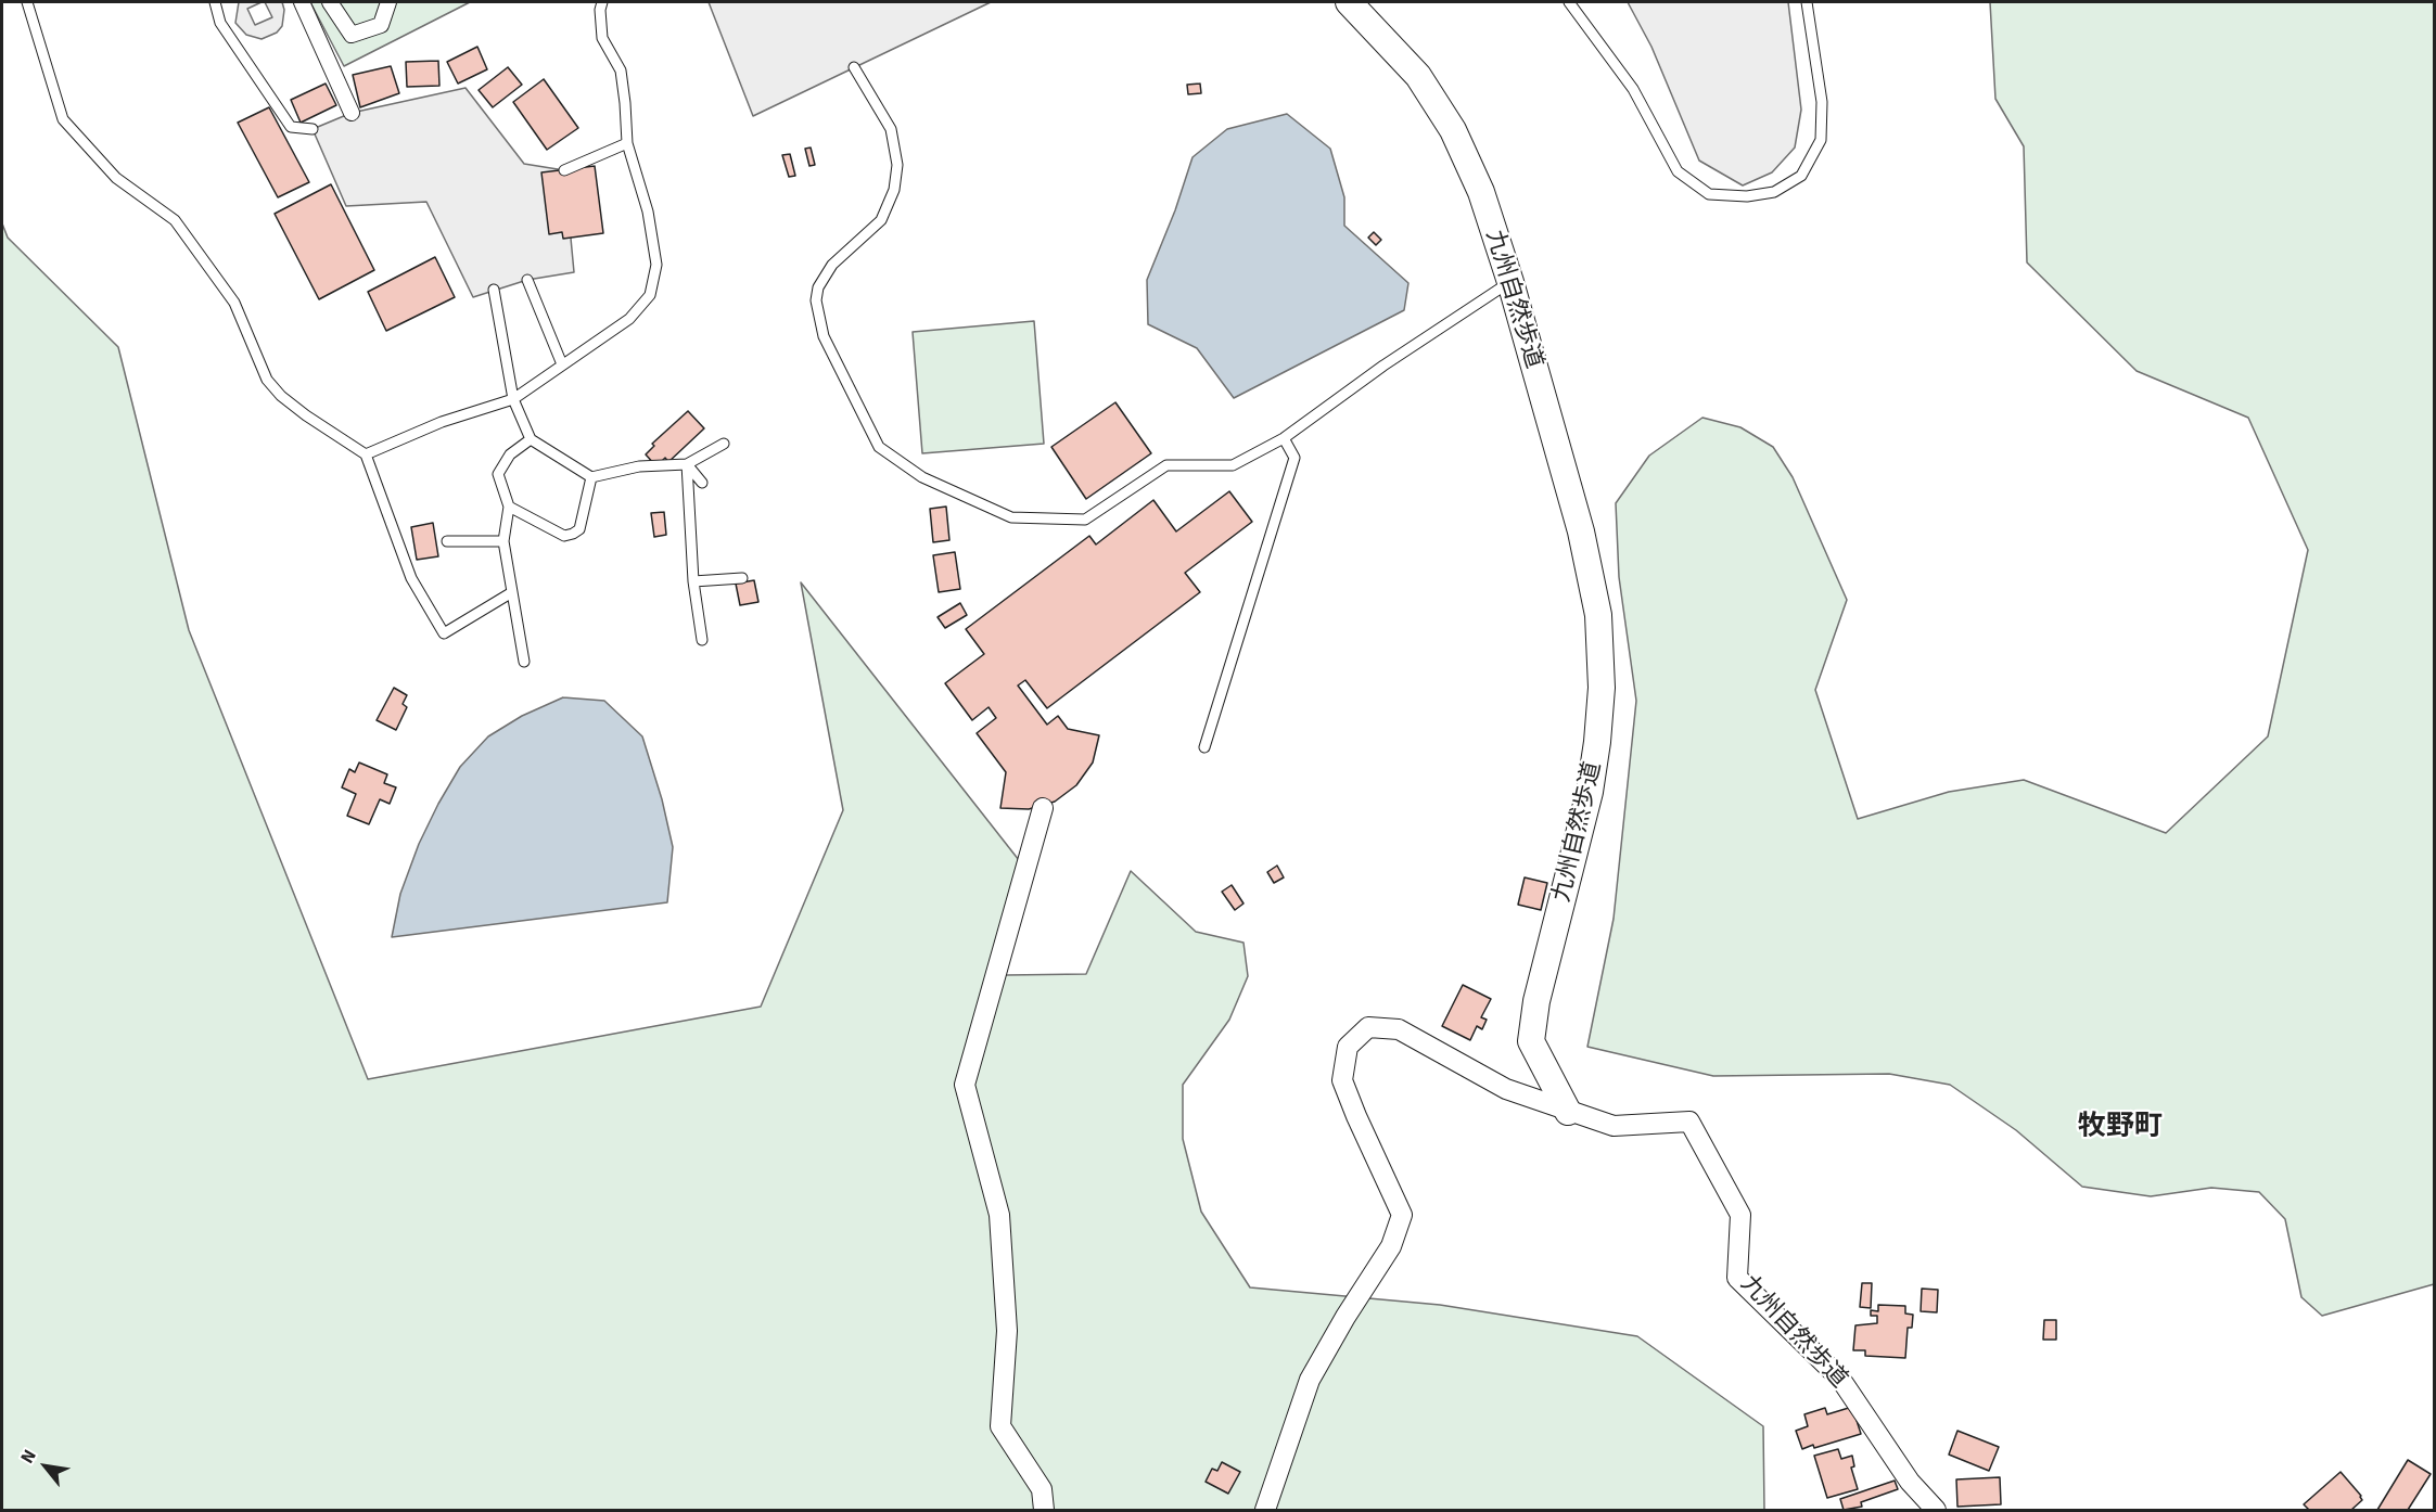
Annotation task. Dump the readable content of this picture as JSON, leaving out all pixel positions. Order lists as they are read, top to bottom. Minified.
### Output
{"streets":{"street":["九州自然歩道"]},"districts":["牧野町"],"north":"top left"}
